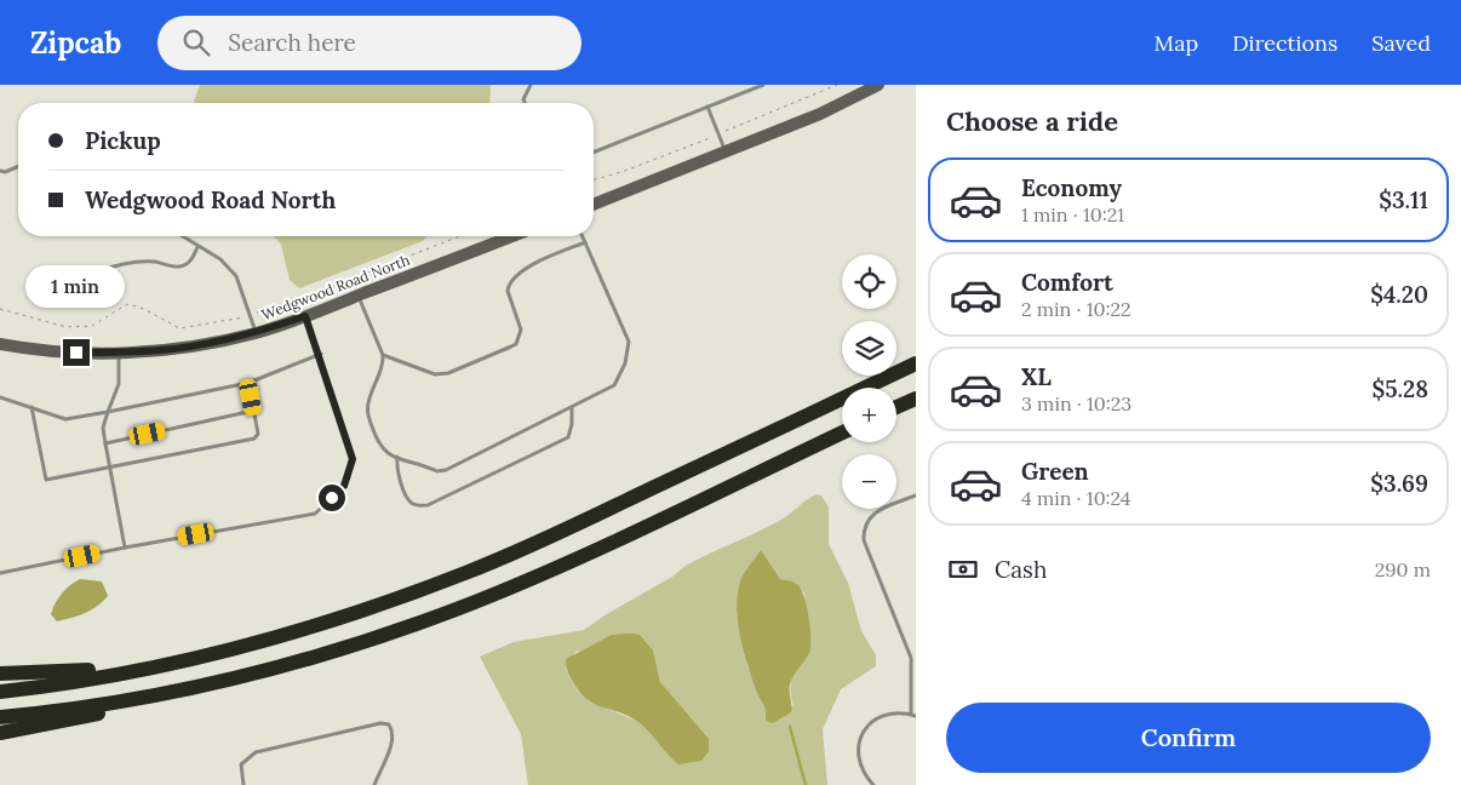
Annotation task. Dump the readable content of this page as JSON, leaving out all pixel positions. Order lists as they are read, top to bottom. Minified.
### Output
{"streets":{"street":["Wedgwood Road North"]},"page":{"header":"Zipcab","search":"Search here","nav":["Map","Directions","Saved"],"heading":"Choose a ride","banner":["Pickup","Wedgwood Road North"],"list":[{"name":"Economy","note":"1 min · 10:21","value":"$3.11"},{"name":"Comfort","note":"2 min · 10:22","value":"$4.20"},{"name":"XL","note":"3 min · 10:23","value":"$5.28"},{"name":"Green","note":"4 min · 10:24","value":"$3.69"}],"map_buttons":["+","−"],"bubble":"1 min","pay":["Cash","290 m"],"buttons":"Confirm"}}
